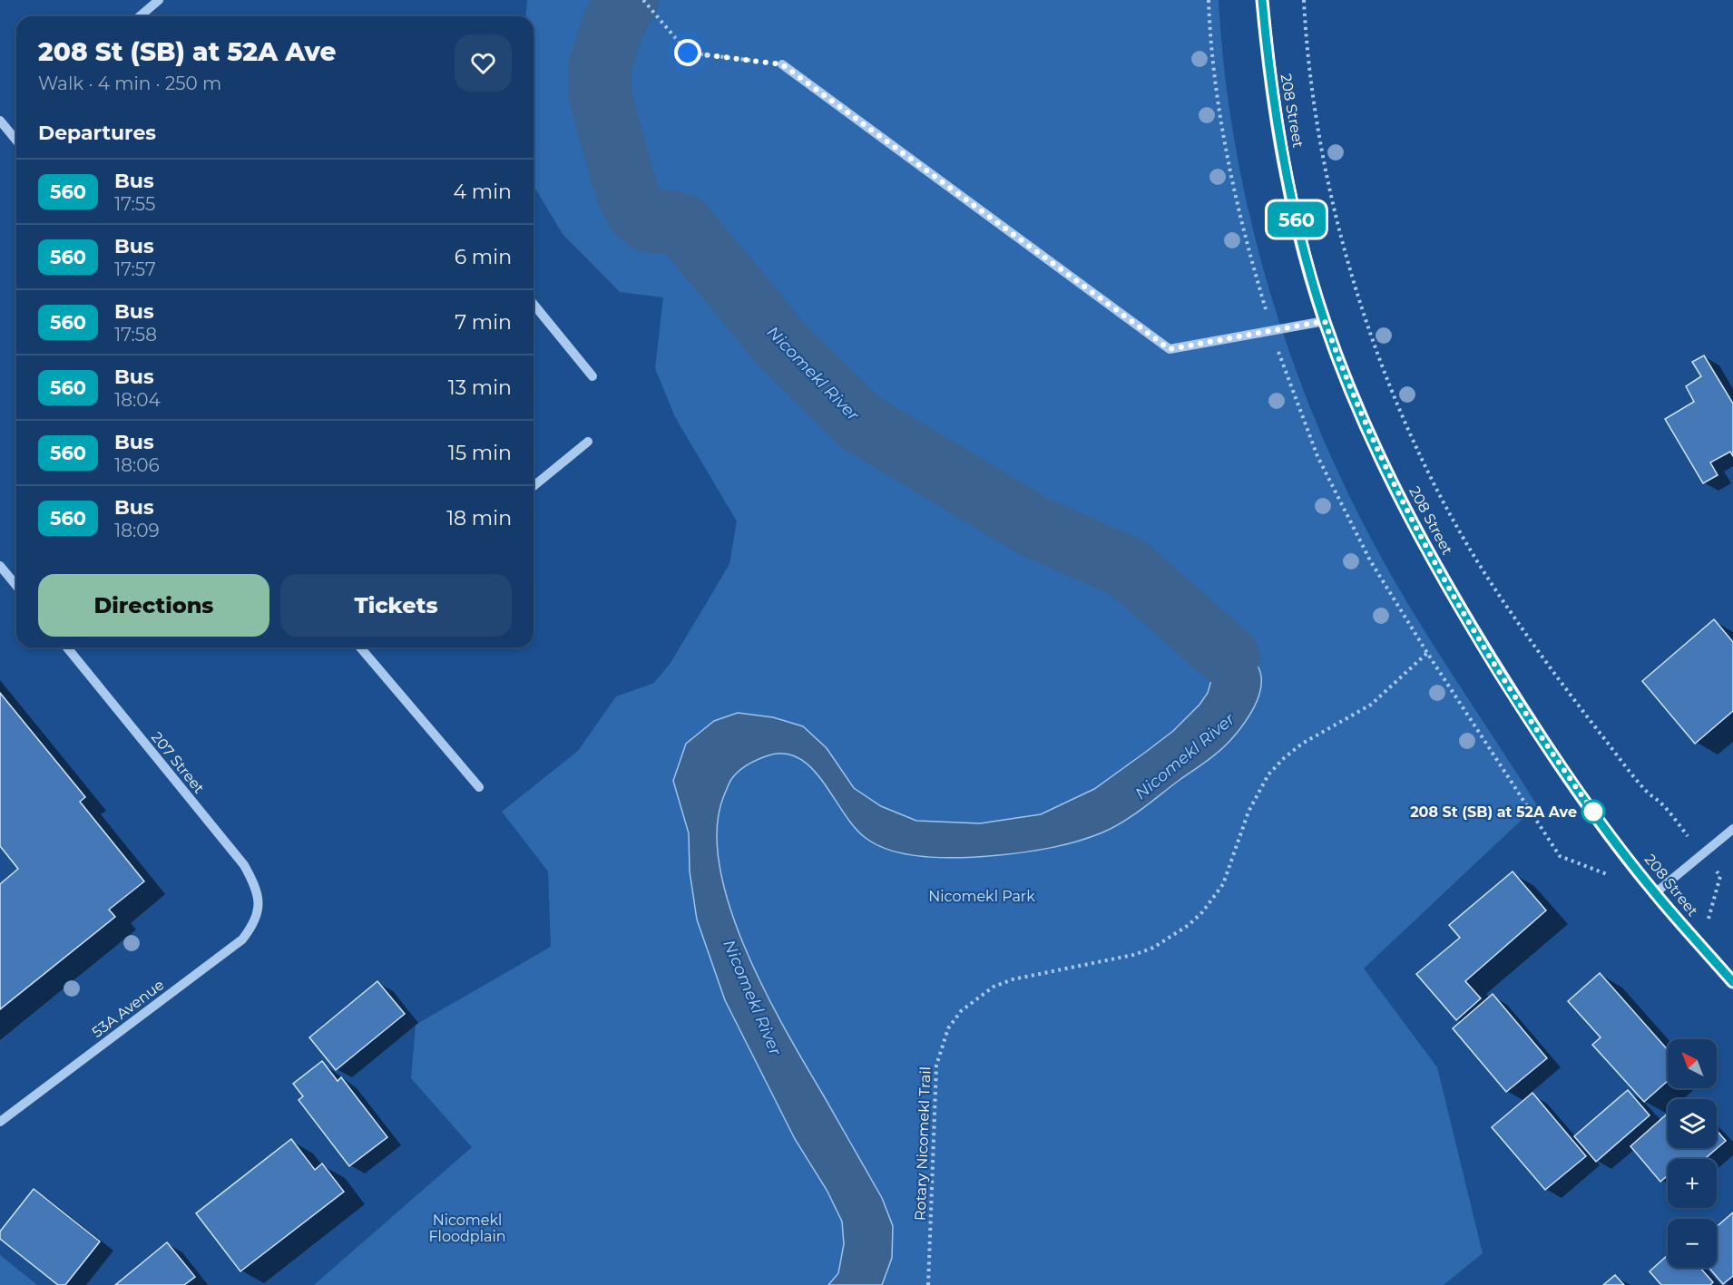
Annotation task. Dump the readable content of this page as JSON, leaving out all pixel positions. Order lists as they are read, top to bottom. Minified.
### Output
{"streets":{"main road":["208 Street"],"street":["207 Street","53A Avenue"],"path":["Rotary Nicomekl Trail"]},"crossings":[["207 Street","53A Avenue"]],"water":["Nicomekl River"],"parks":["Nicomekl Park","Nicomekl Floodplain"],"places":["208 St (SB) at 52A Ave"],"lines":["bus line 560"],"north":"top left","page":{"on_map":"560","heading":[["208 St (SB) at 52A Ave","Walk · 4 min · 250 m"],"Departures"],"list":[{"mark":"560","name":"Bus","note":"17:55","value":"4 min"},{"mark":"560","name":"Bus","note":"17:57","value":"6 min"},{"mark":"560","name":"Bus","note":"17:58","value":"7 min"},{"mark":"560","name":"Bus","note":"18:04","value":"13 min"},{"mark":"560","name":"Bus","note":"18:06","value":"15 min"},{"mark":"560","name":"Bus","note":"18:09","value":"18 min"}],"buttons":["Directions","Tickets"],"map_buttons":["+","−"]}}
